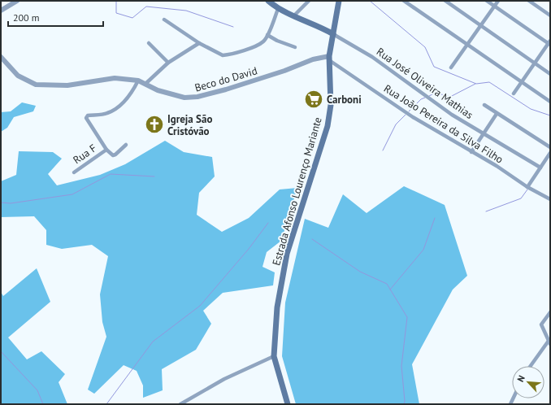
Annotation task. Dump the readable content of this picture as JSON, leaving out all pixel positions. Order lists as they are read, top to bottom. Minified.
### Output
{"streets":{"main road":["Estrada Afonso Lourenço Mariante"],"street":["Beco do David","Rua José Oliveira Mathias","Rua João Pereira da Silva Filho","Rua F"]},"crossings":[["Beco do David","Rua João Pereira da Silva Filho"],["Beco do David","Estrada Afonso Lourenço Mariante"],["Rua José Oliveira Mathias","Estrada Afonso Lourenço Mariante"],["Rua João Pereira da Silva Filho","Estrada Afonso Lourenço Mariante"]],"places":{"supermarket":["Carboni"],"church":["Igreja São Cristóvão"]},"scale_bar":"200 m","north":"top left"}
